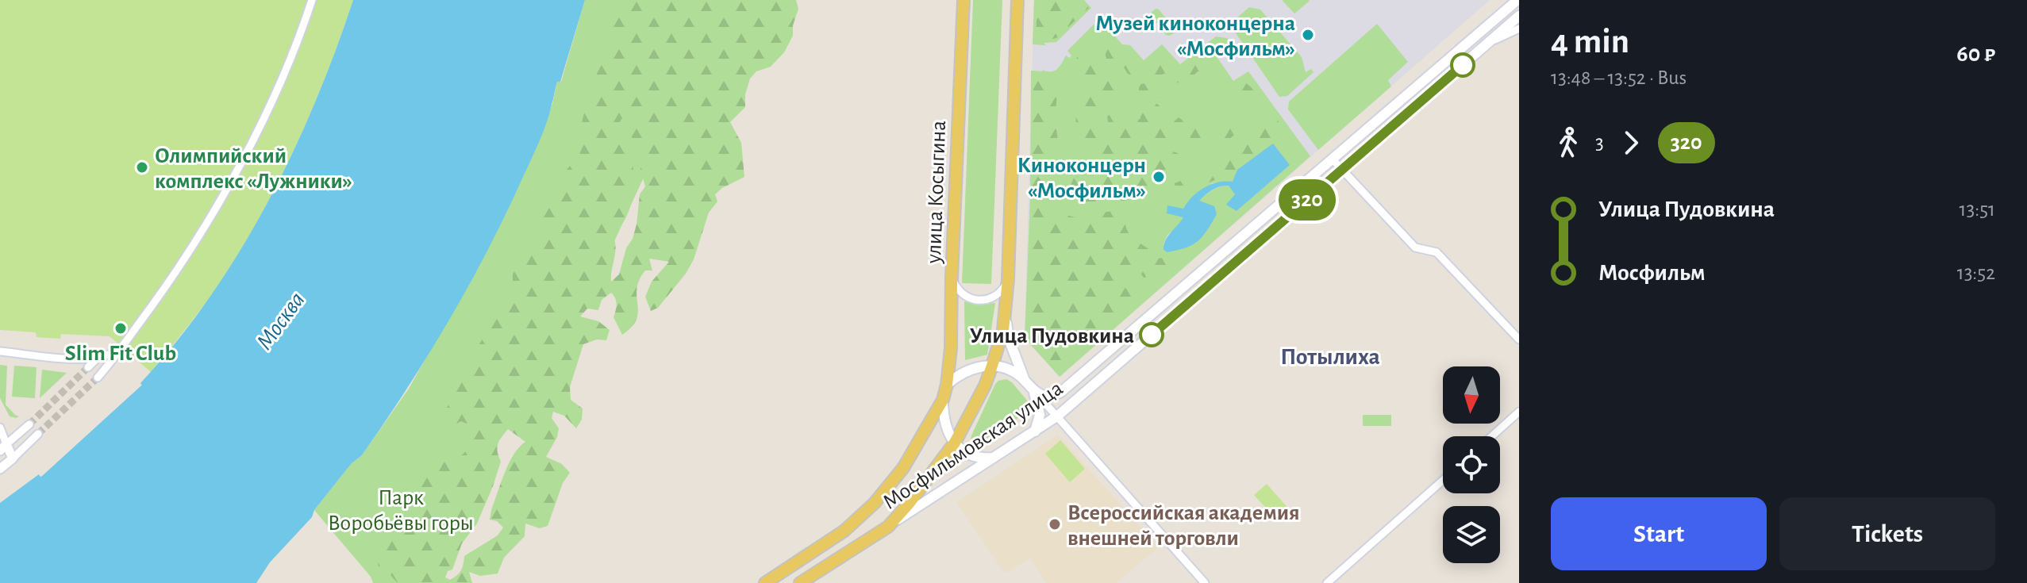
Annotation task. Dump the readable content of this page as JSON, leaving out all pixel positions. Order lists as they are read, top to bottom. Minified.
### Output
{"streets":{"main road":["улица Косыгина","Мосфильмовская улица"]},"districts":["Потылиха"],"water":["Москва"],"parks":["Парк Воробьёвы горы"],"places":["Музей киноконцерна «Мосфильм»","Олимпийский комплекс «Лужники»","Киноконцерн «Мосфильм»","Slim Fit Club","Улица Пудовкина","Всероссийская академия внешней торговли"],"lines":["bus line 320"],"north":"bottom","page":{"on_map":"320","heading":["4 min","13:48 – 13:52 · Bus","60 ₽"],"legs":["3","320"],"list":[{"name":"Улица Пудовкина","value":"13:51"},{"name":"Мосфильм","value":"13:52"}],"buttons":["Start","Tickets"]}}
